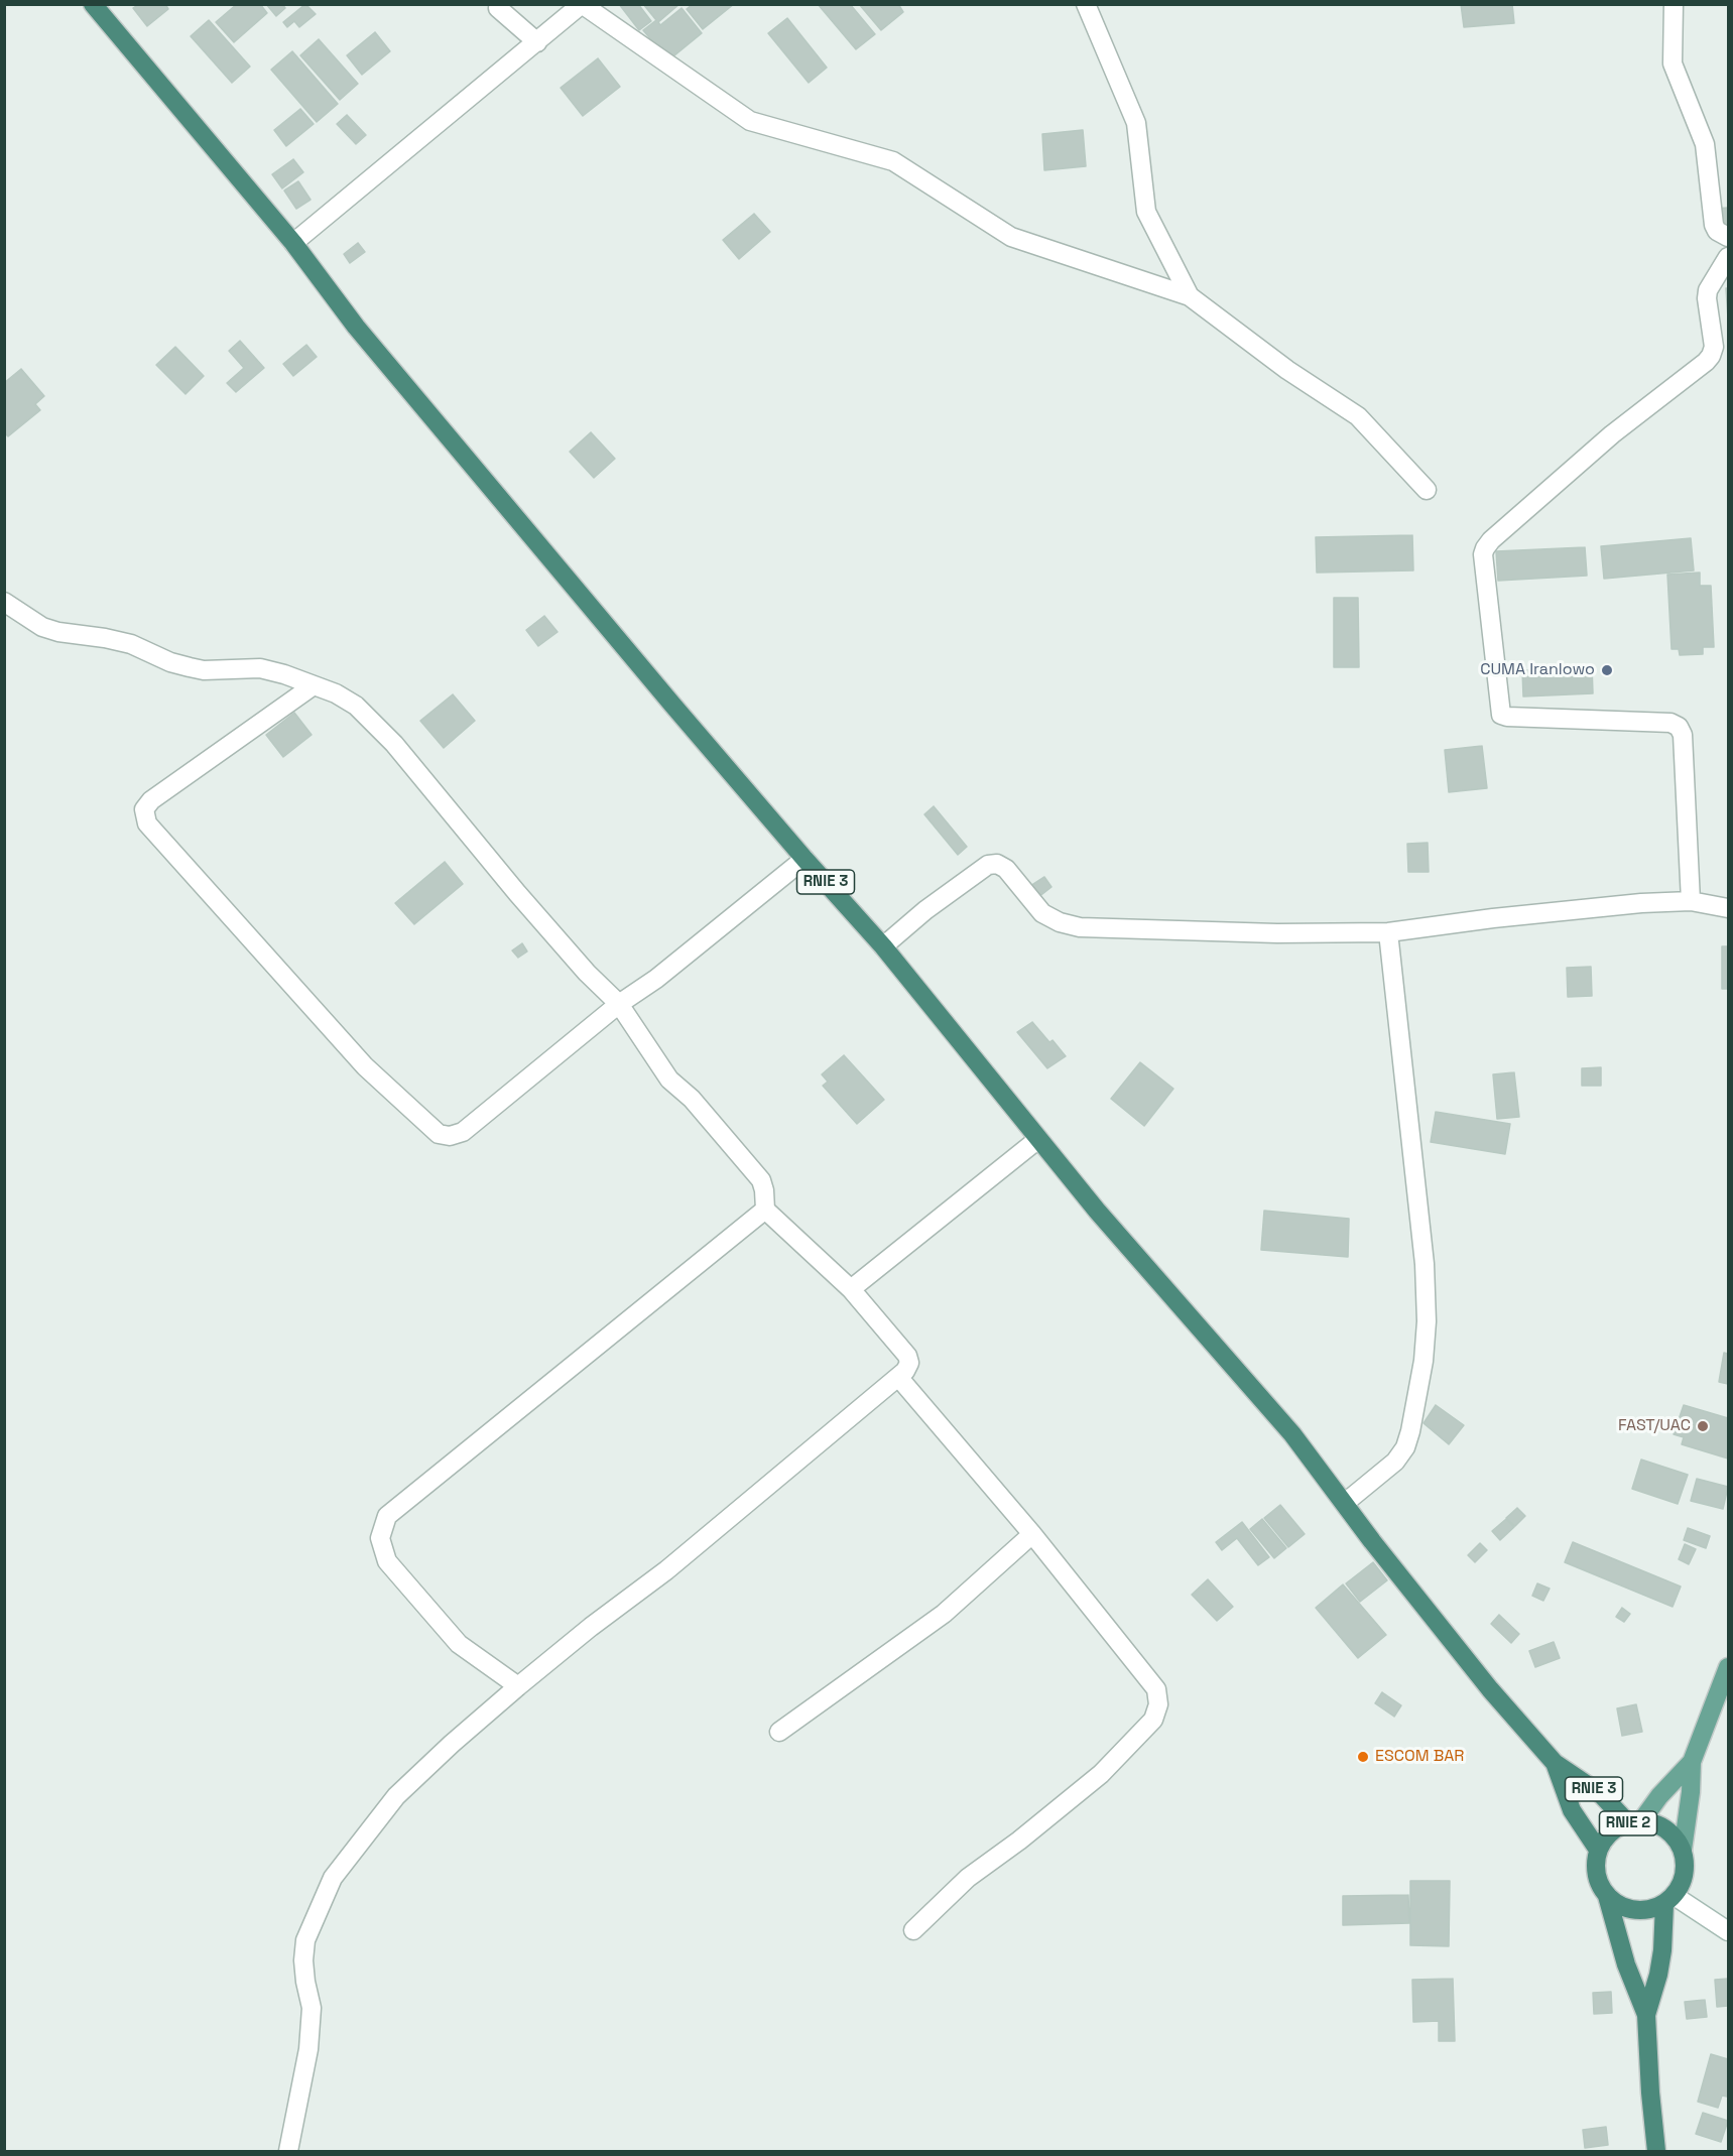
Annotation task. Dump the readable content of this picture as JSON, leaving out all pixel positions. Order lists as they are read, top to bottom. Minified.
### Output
{"streets":{"highway":["RNIE 3","RNIE 2"]},"crossings":[["RNIE 3","RNIE 2"]],"places":["CUMA Iranlowo","FAST/UAC","ESCOM BAR"]}
